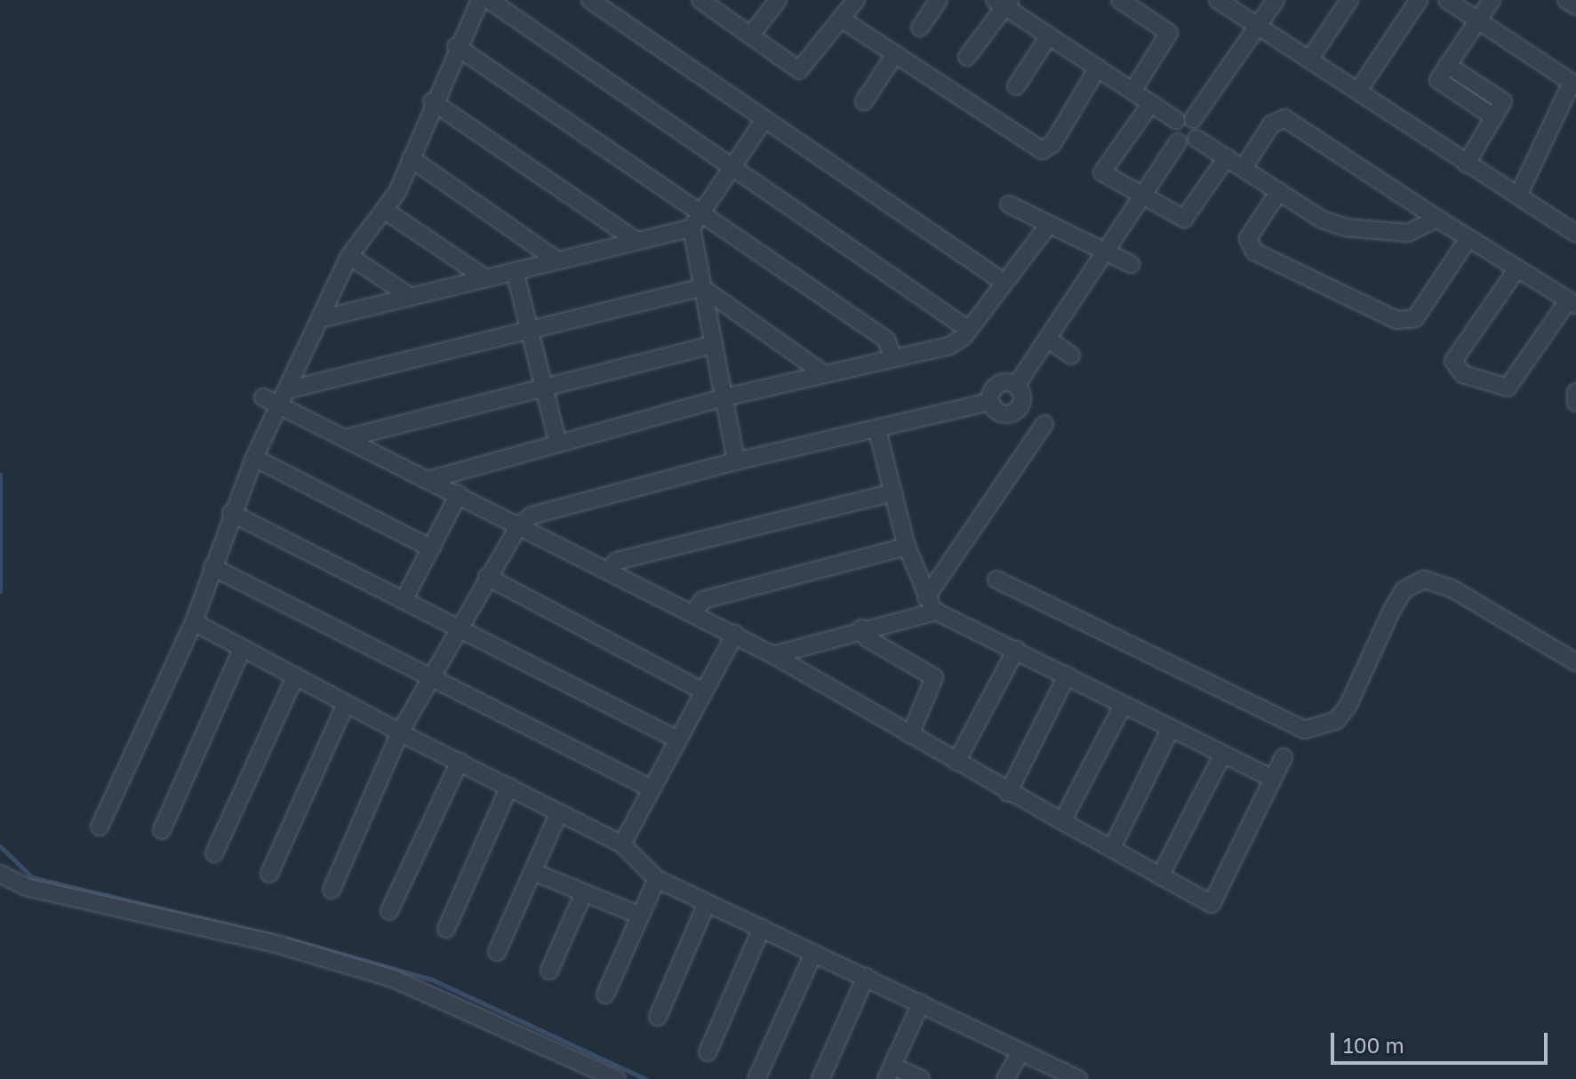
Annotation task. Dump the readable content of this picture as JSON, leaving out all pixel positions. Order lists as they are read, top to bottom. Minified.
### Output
{"scale_bar":"100 m"}
